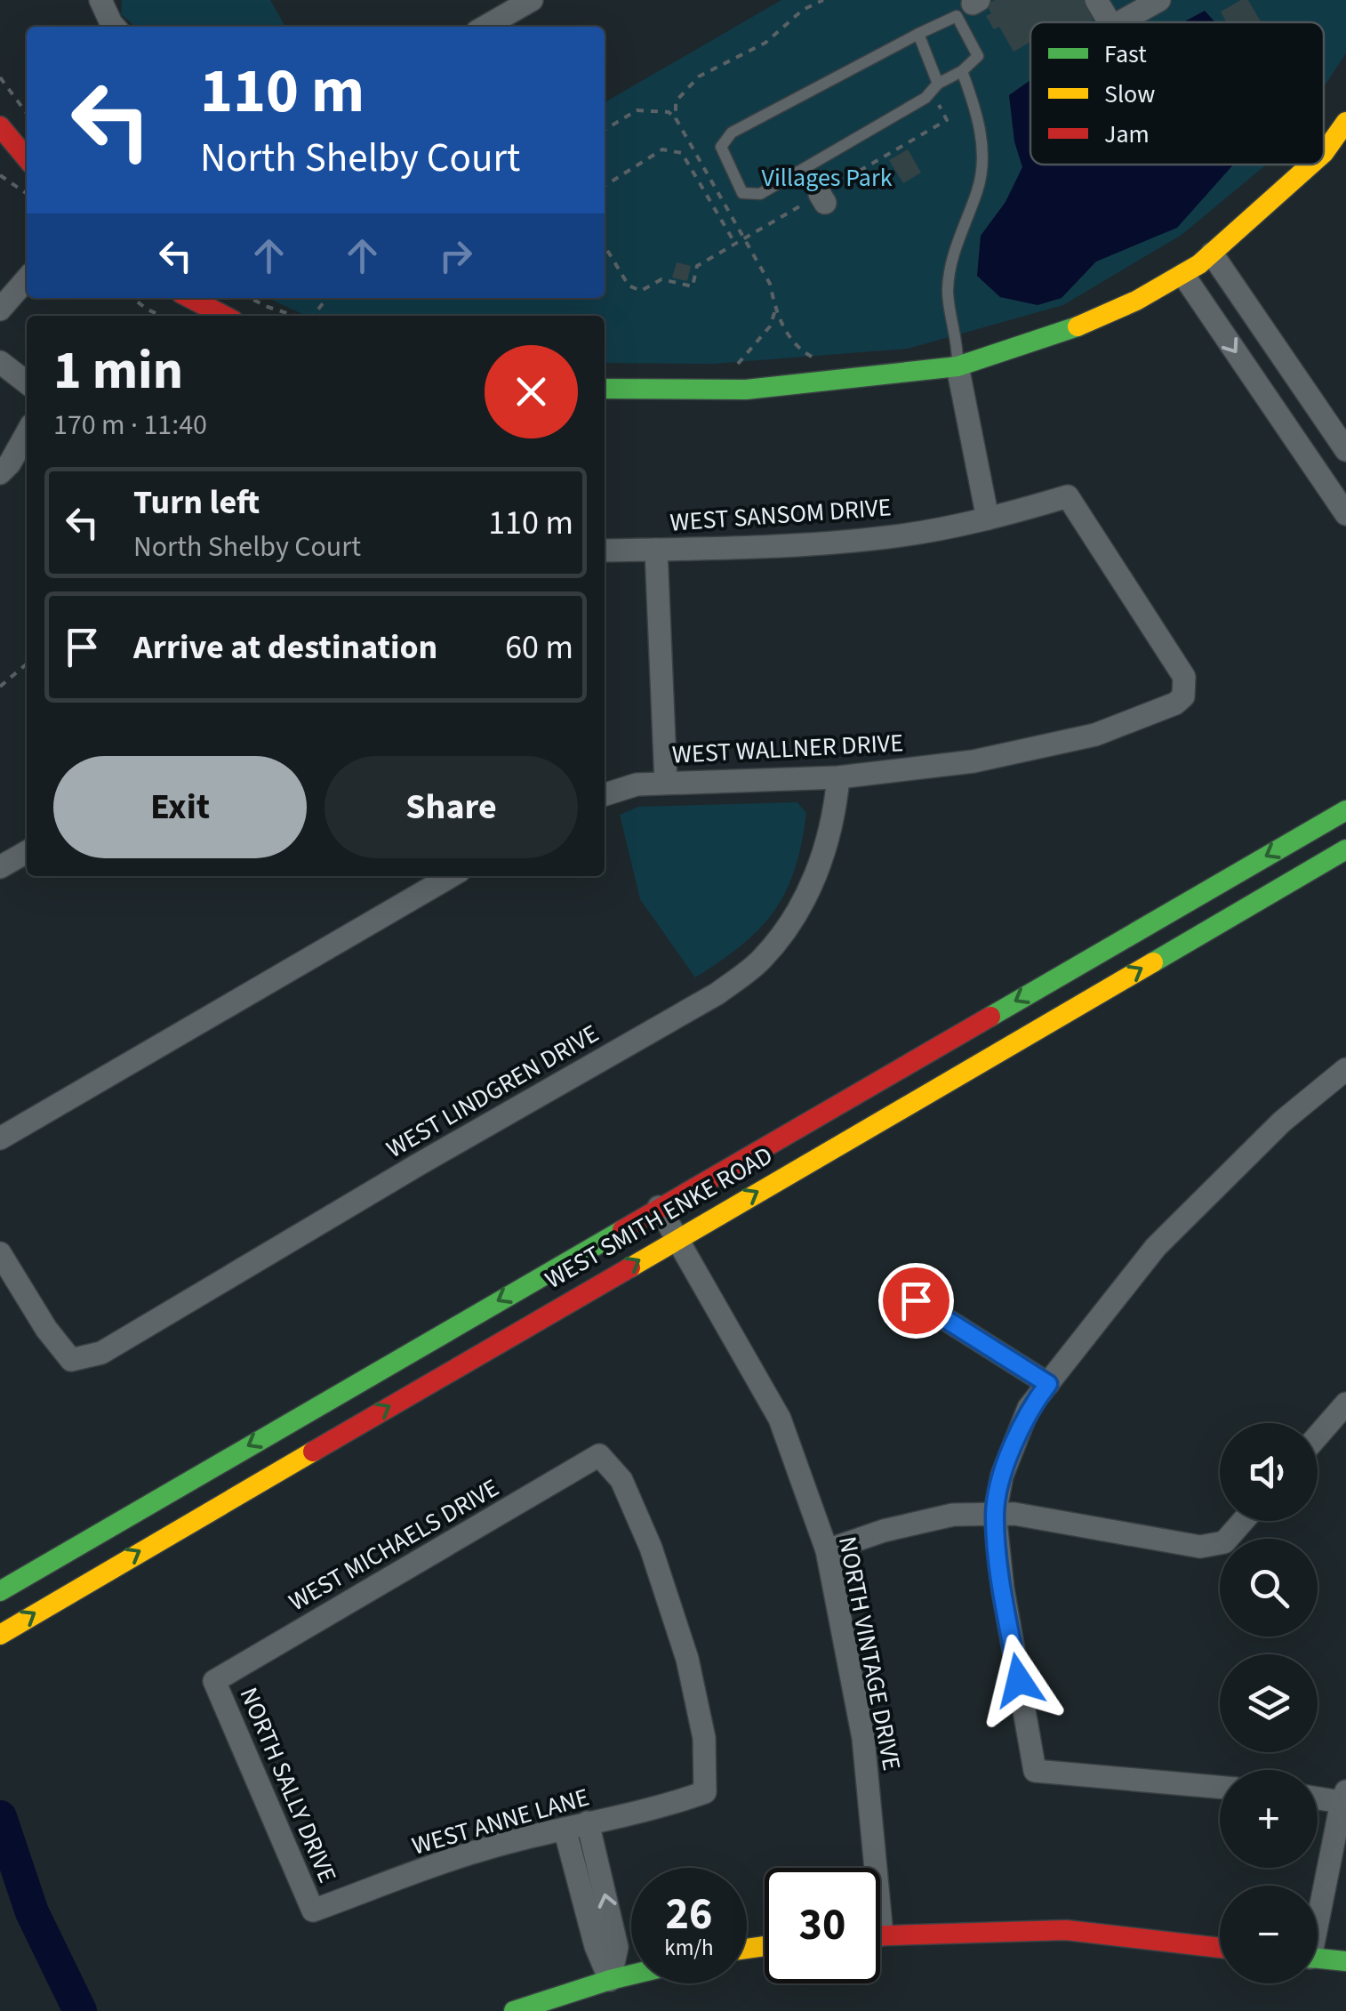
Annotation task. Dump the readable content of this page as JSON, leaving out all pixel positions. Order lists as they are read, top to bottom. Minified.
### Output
{"streets":{"street":["WEST SANSOM DRIVE","WEST WALLNER DRIVE","WEST LINDGREN DRIVE","WEST SMITH ENKE ROAD","WEST MICHAELS DRIVE","NORTH VINTAGE DRIVE","NORTH SALLY DRIVE","WEST ANNE LANE"]},"crossings":[["WEST SANSOM DRIVE","WEST WALLNER DRIVE"],["WEST WALLNER DRIVE","WEST LINDGREN DRIVE"],["WEST SMITH ENKE ROAD","NORTH VINTAGE DRIVE"],["WEST MICHAELS DRIVE","NORTH SALLY DRIVE"],["WEST MICHAELS DRIVE","WEST ANNE LANE"],["NORTH SALLY DRIVE","WEST ANNE LANE"]],"parks":["Villages Park"],"legend":["Fast","Slow","Jam"],"page":{"turn":["110 m","North Shelby Court"],"heading":["1 min","170 m · 11:40"],"list":[{"name":"Turn left","note":"North Shelby Court","value":"110 m"},{"name":"Arrive at destination","value":"60 m"}],"buttons":["Exit","Share"],"map_buttons":["+","−"],"speed":"26 km/h","limit":"30"}}
